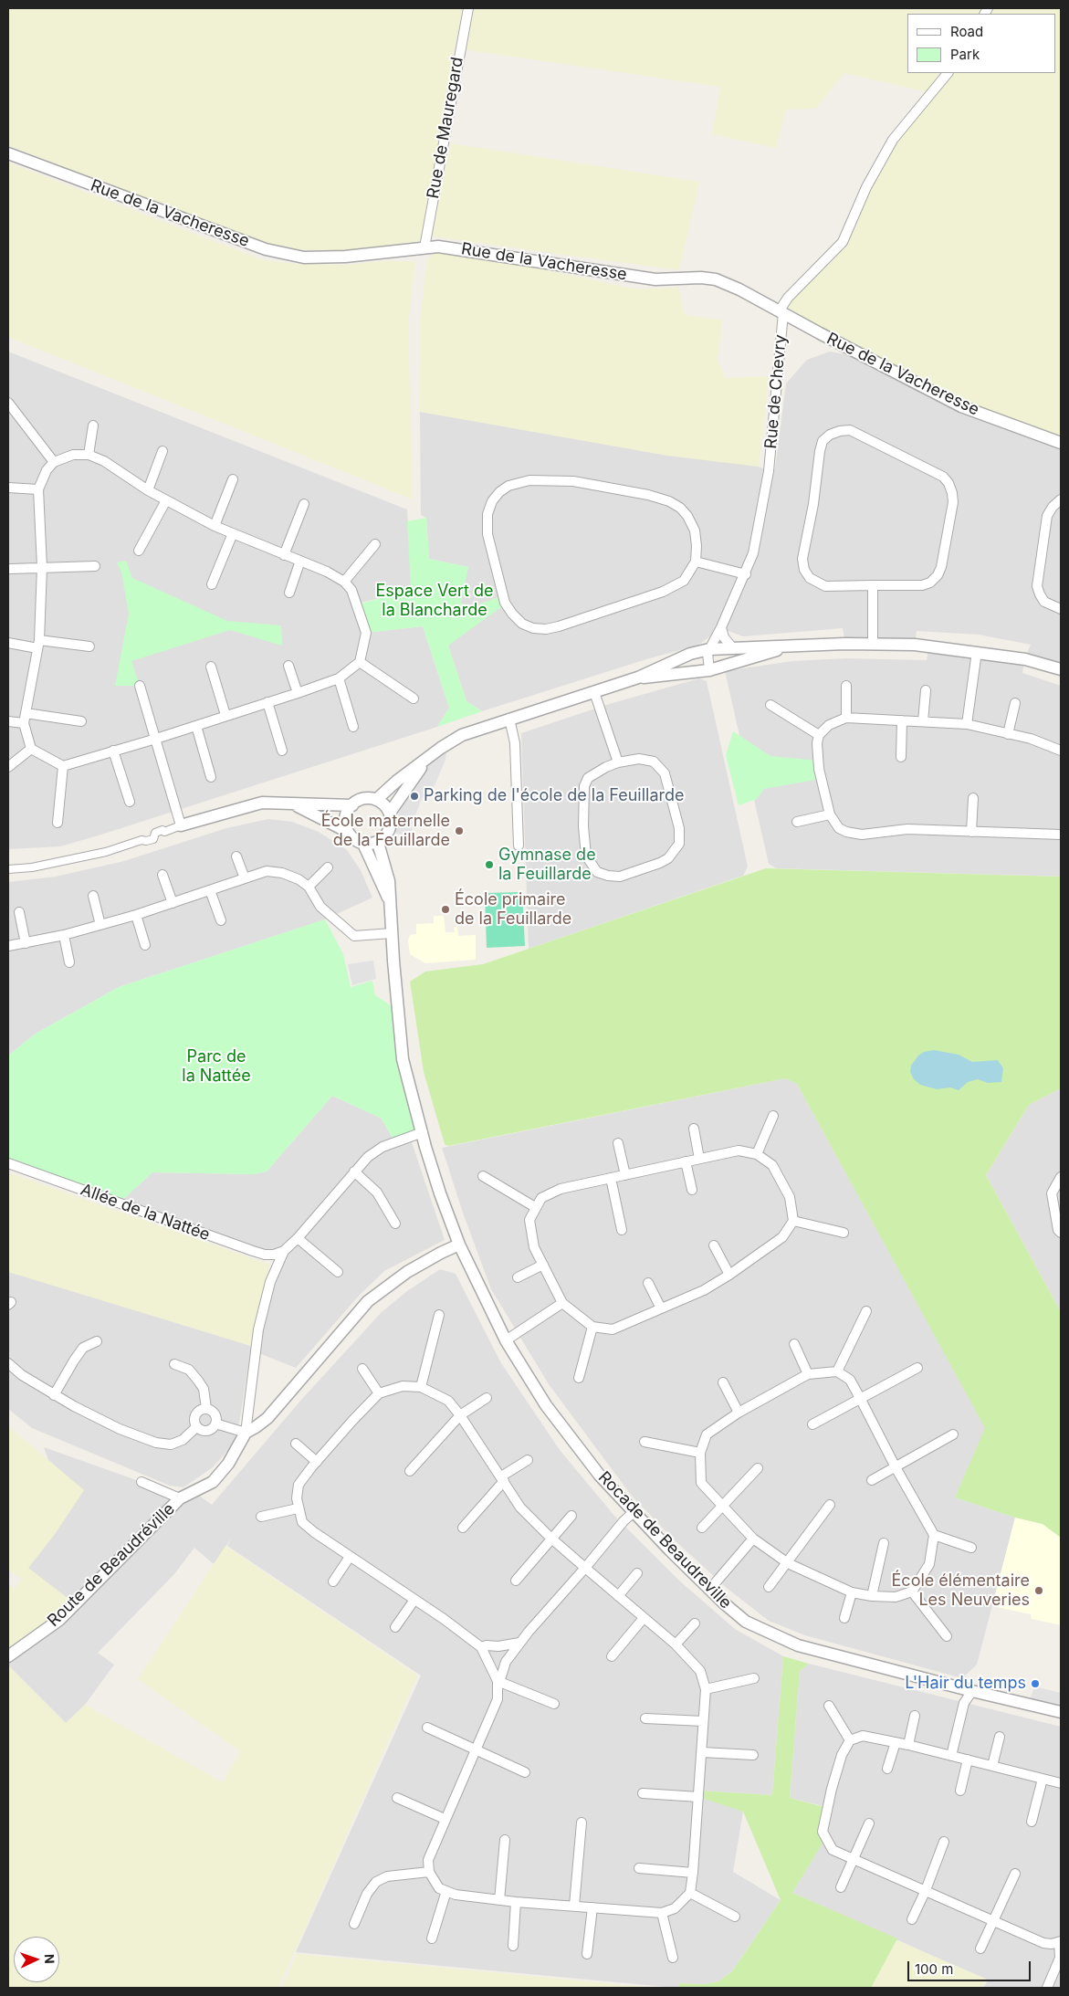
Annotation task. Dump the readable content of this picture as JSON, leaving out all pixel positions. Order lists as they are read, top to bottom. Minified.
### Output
{"streets":{"street":["Rue de Mauregard","Rue de la Vacheresse","Rue de Chevry","Allée de la Nattée","Rocade de Beaudreville","Route de Beaudréville"]},"crossings":[["Rue de Mauregard","Rue de la Vacheresse"],["Rue de la Vacheresse","Rue de Chevry"]],"parks":["Espace Vert de la Blancharde","Parc de la Nattée"],"places":["Parking de l'école de la Feuillarde","École maternelle de la Feuillarde","Gymnase de la Feuillarde","École primaire de la Feuillarde","École élémentaire Les Neuveries","L'Hair du temps"],"legend":["Road","Park"],"scale_bar":"100 m","north":"right"}
